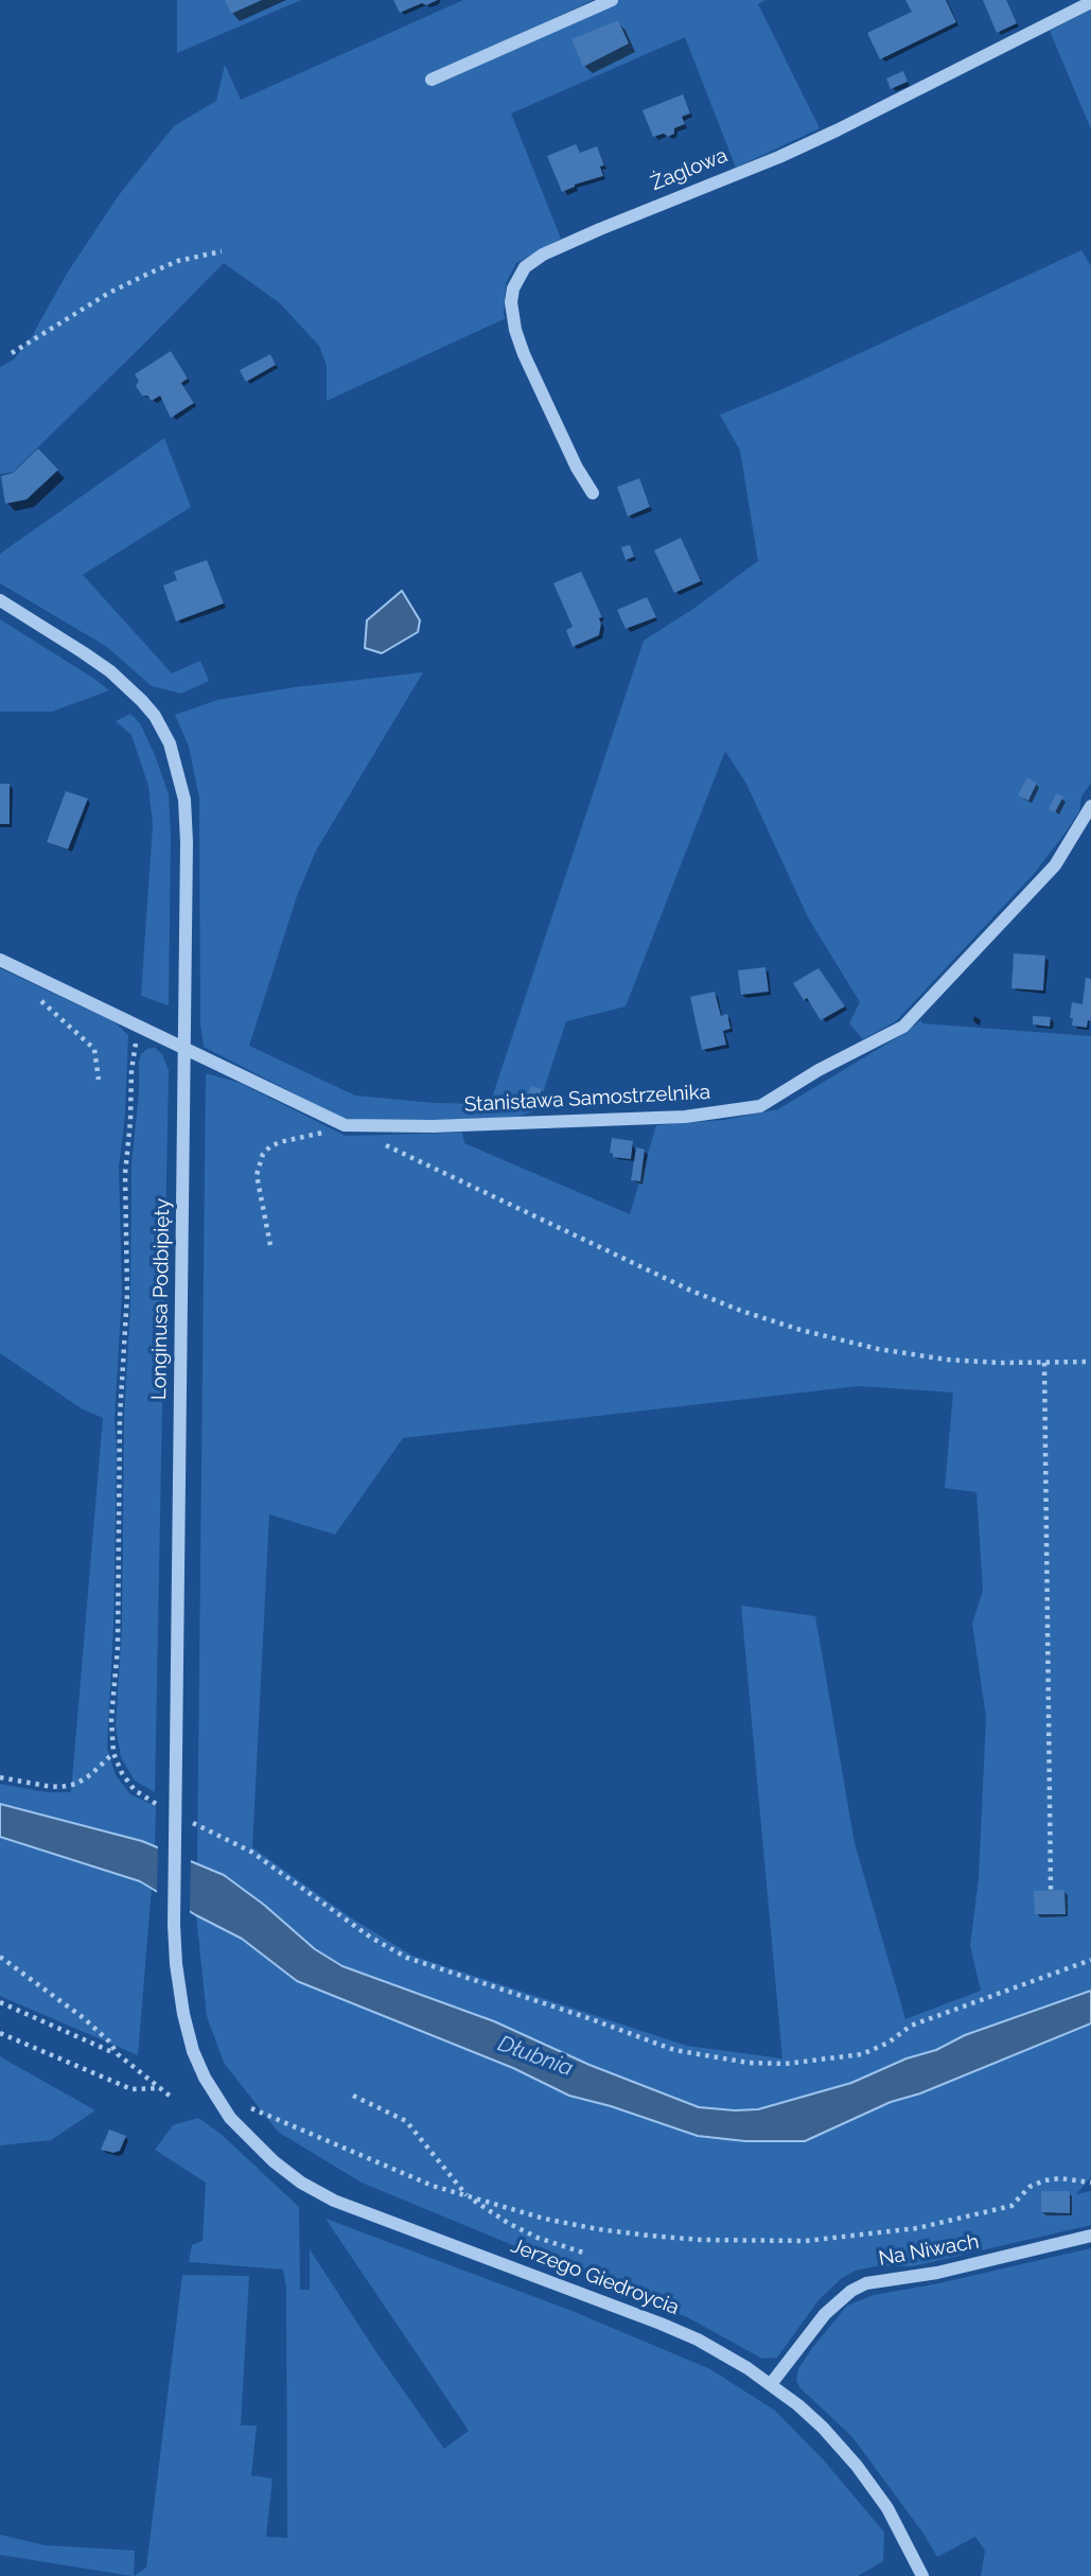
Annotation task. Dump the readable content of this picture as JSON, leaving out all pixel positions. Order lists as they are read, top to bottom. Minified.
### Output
{"streets":{"street":["Żaglowa","Stanisława Samostrzelnika","Longinusa Podbipięty","Na Niwach","Jerzego Giedroycia"]},"crossings":[["Stanisława Samostrzelnika","Longinusa Podbipięty"],["Longinusa Podbipięty","Jerzego Giedroycia"],["Na Niwach","Jerzego Giedroycia"]],"water":["Dłubnia"]}
